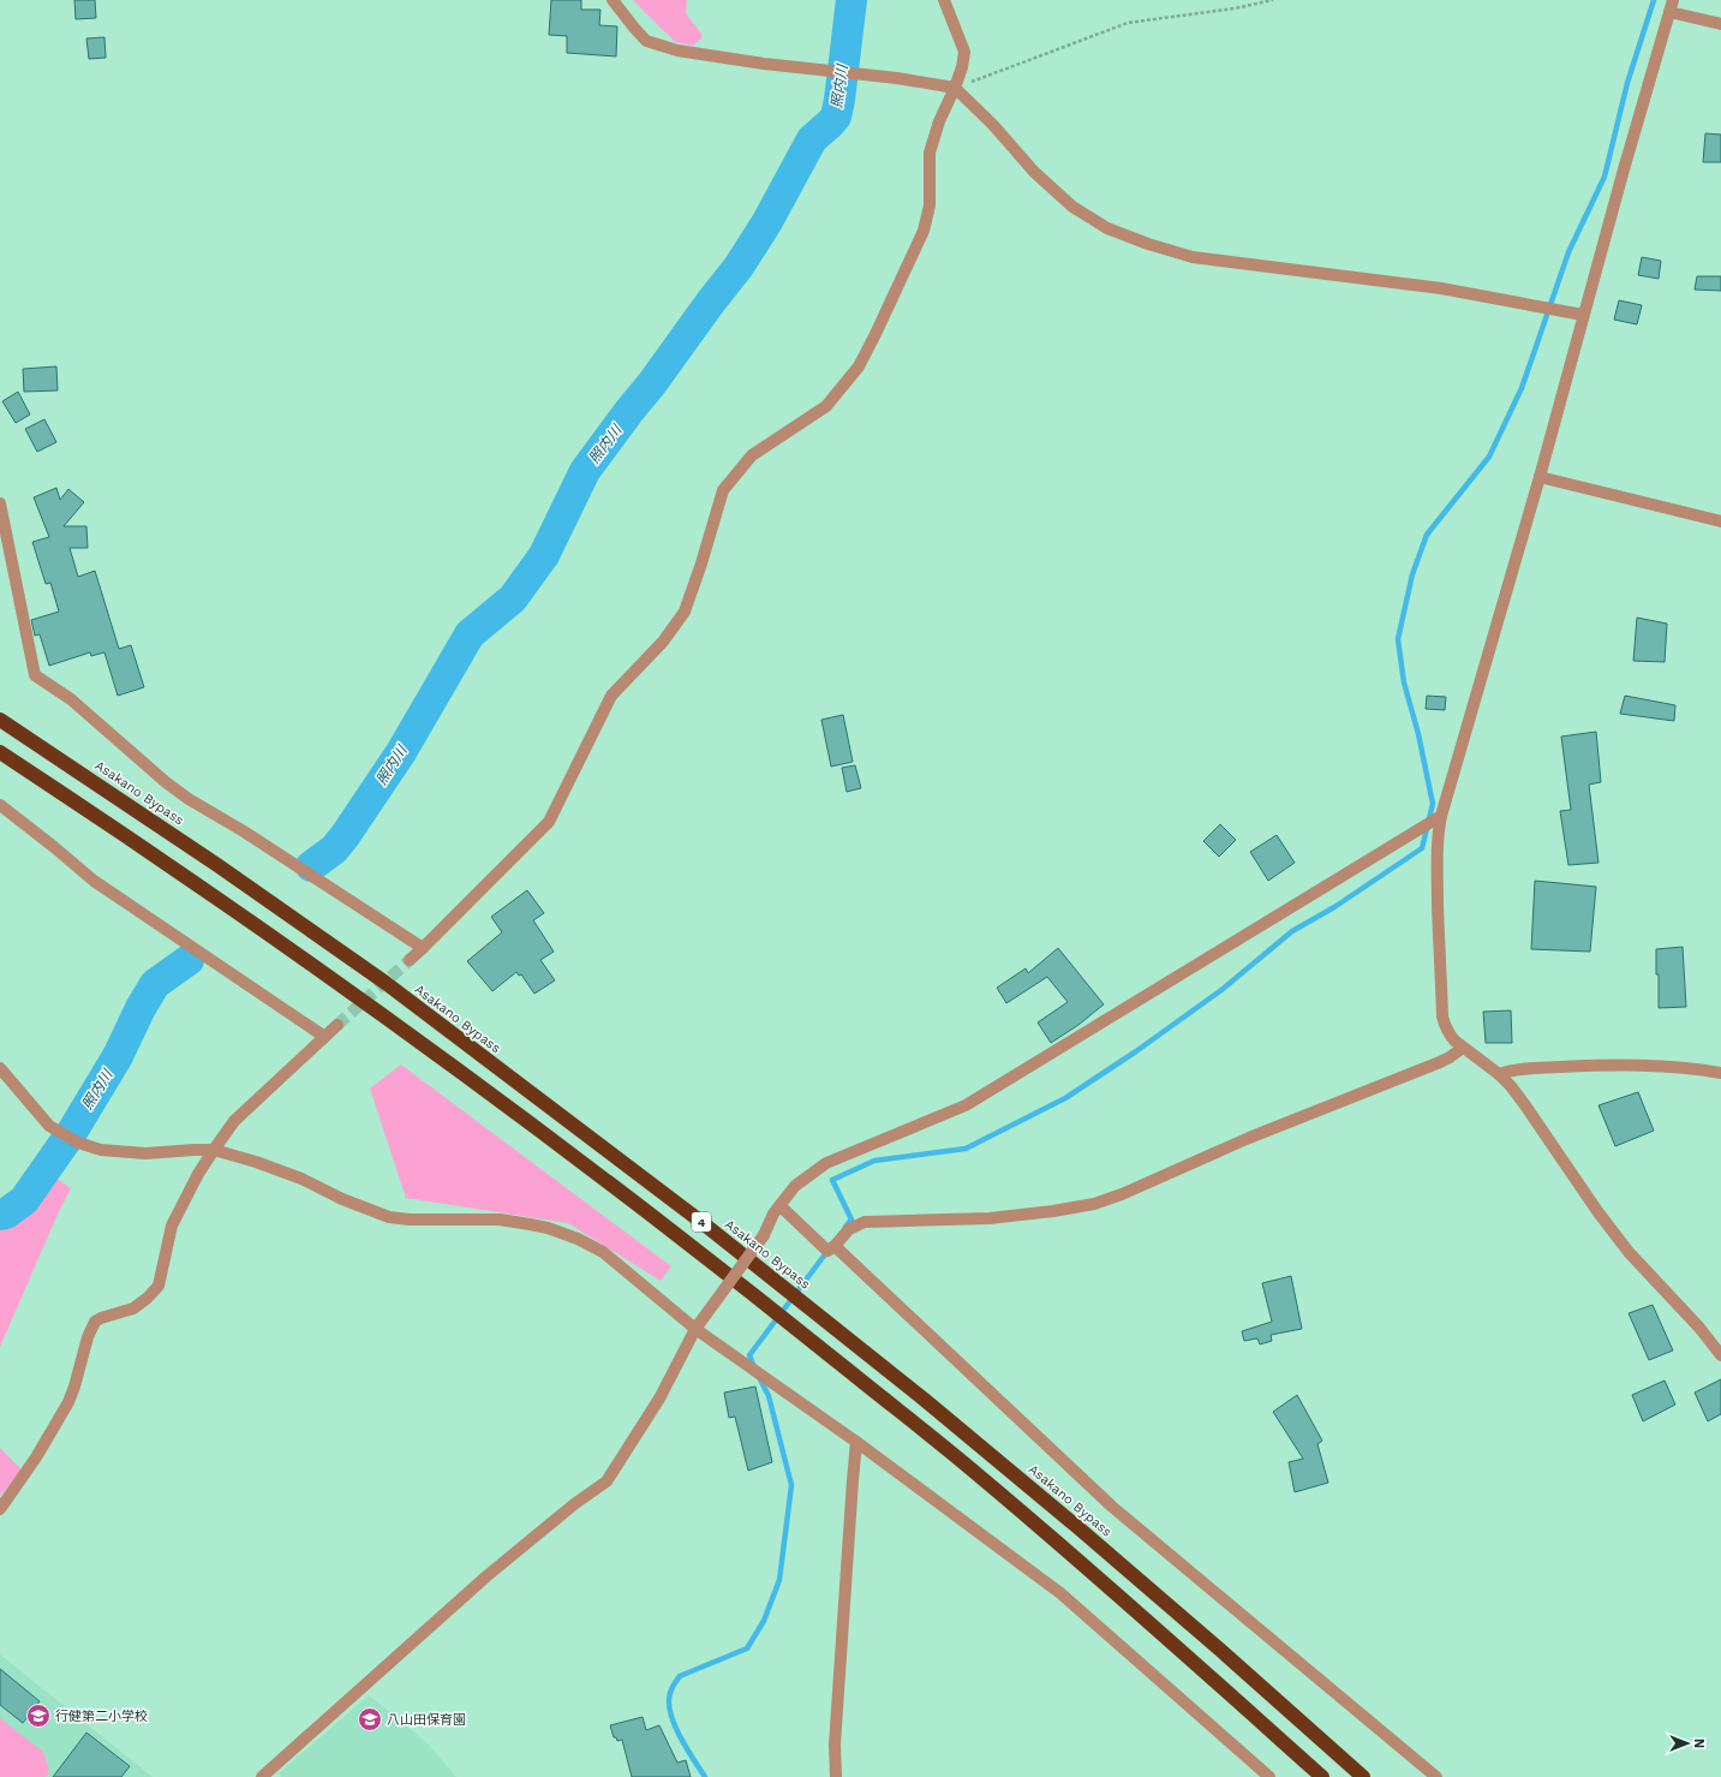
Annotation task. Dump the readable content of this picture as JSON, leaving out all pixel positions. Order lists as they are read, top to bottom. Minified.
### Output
{"streets":{"highway":["Asakano Bypass","4"]},"water":["照内川"],"places":{"school or university":["行健第二小学校","八山田保育園"]},"north":"right"}
